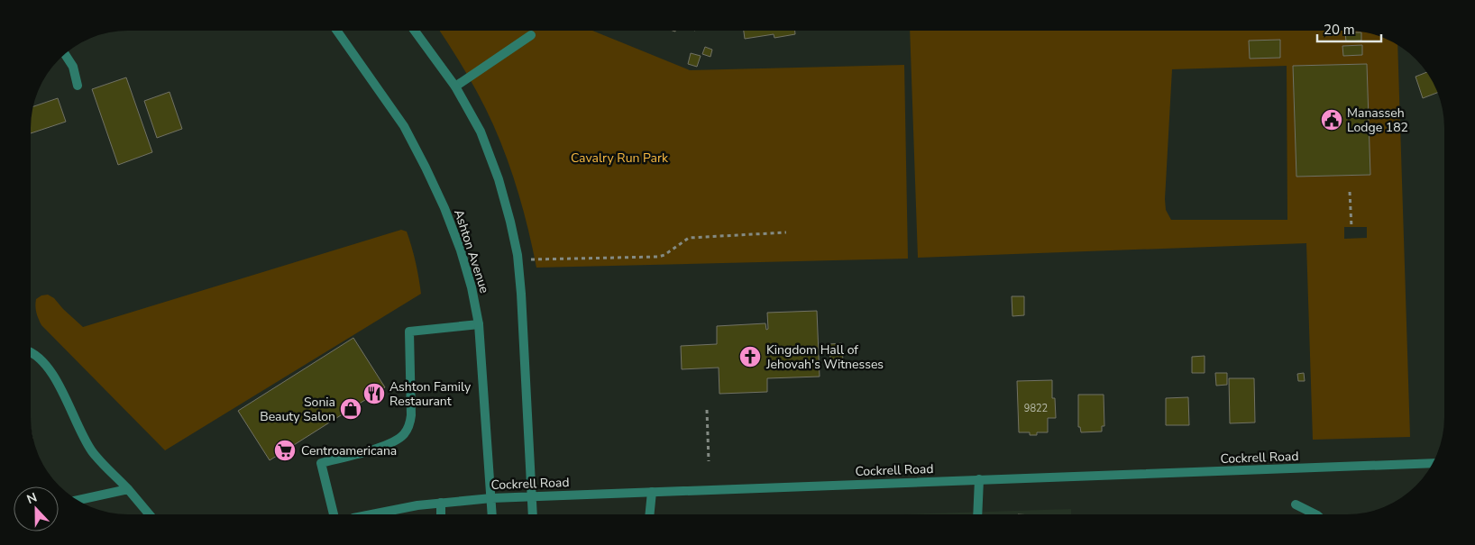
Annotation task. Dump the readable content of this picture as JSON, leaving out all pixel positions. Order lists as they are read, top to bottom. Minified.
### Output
{"streets":{"street":["Ashton Avenue","Cockrell Road"]},"crossings":[["Ashton Avenue","Cockrell Road"]],"parks":["Cavalry Run Park"],"places":{"public building":["Manasseh Lodge 182"],"church":["Kingdom Hall of Jehovah's Witnesses"],"restaurant":["Ashton Family Restaurant"],"shop":["Sonia Beauty Salon"],"supermarket":["Centroamericana"]},"house_numbers":["9822"],"scale_bar":"20 m","north":"top"}
